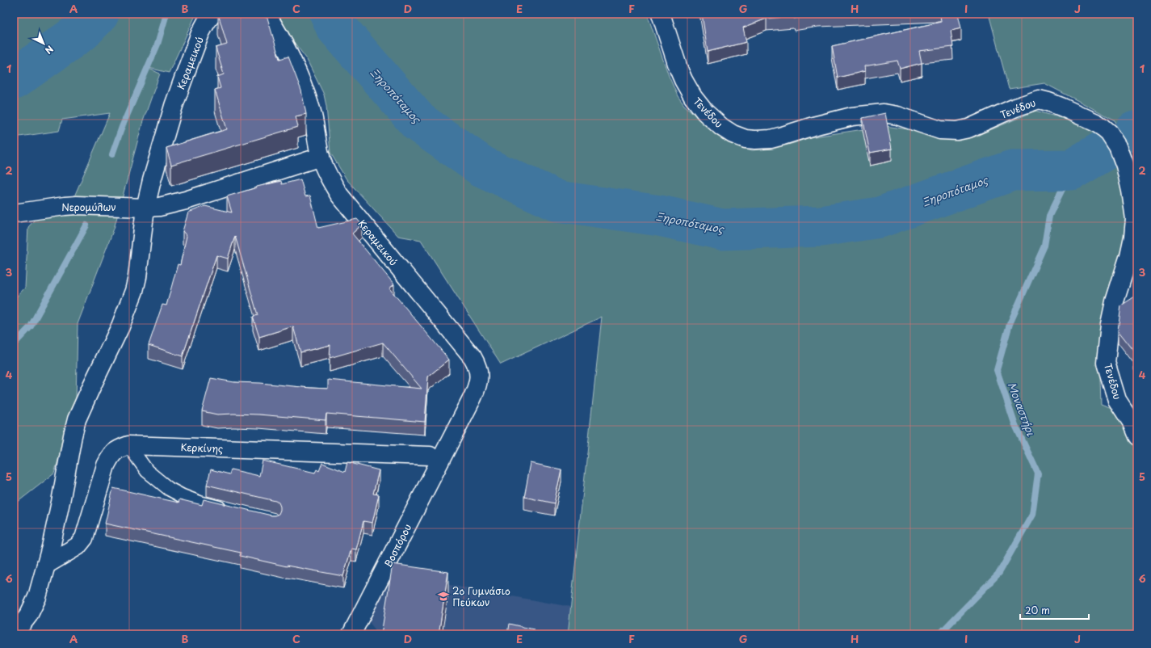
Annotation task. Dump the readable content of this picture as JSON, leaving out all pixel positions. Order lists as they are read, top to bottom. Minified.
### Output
{"streets":{"street":["Κεραμεικού","Τενέδου","Νερομύλων","Κερκίνης","Βοσπόρου"]},"crossings":[["Κεραμεικού","Νερομύλων"],["Κεραμεικού","Κερκίνης"],["Κεραμεικού","Βοσπόρου"],["Κερκίνης","Βοσπόρου"]],"water":["Ξηροπόταμος","Μοναστήρι"],"places":{"school or university":["2ο Γυμνάσιο Πεύκων"]},"scale_bar":"20 m","north":"bottom right","grid":{"columns":["A","B","C","D","E","F","G","H","I","J"],"rows":["1","2","3","4","5","6"]}}
